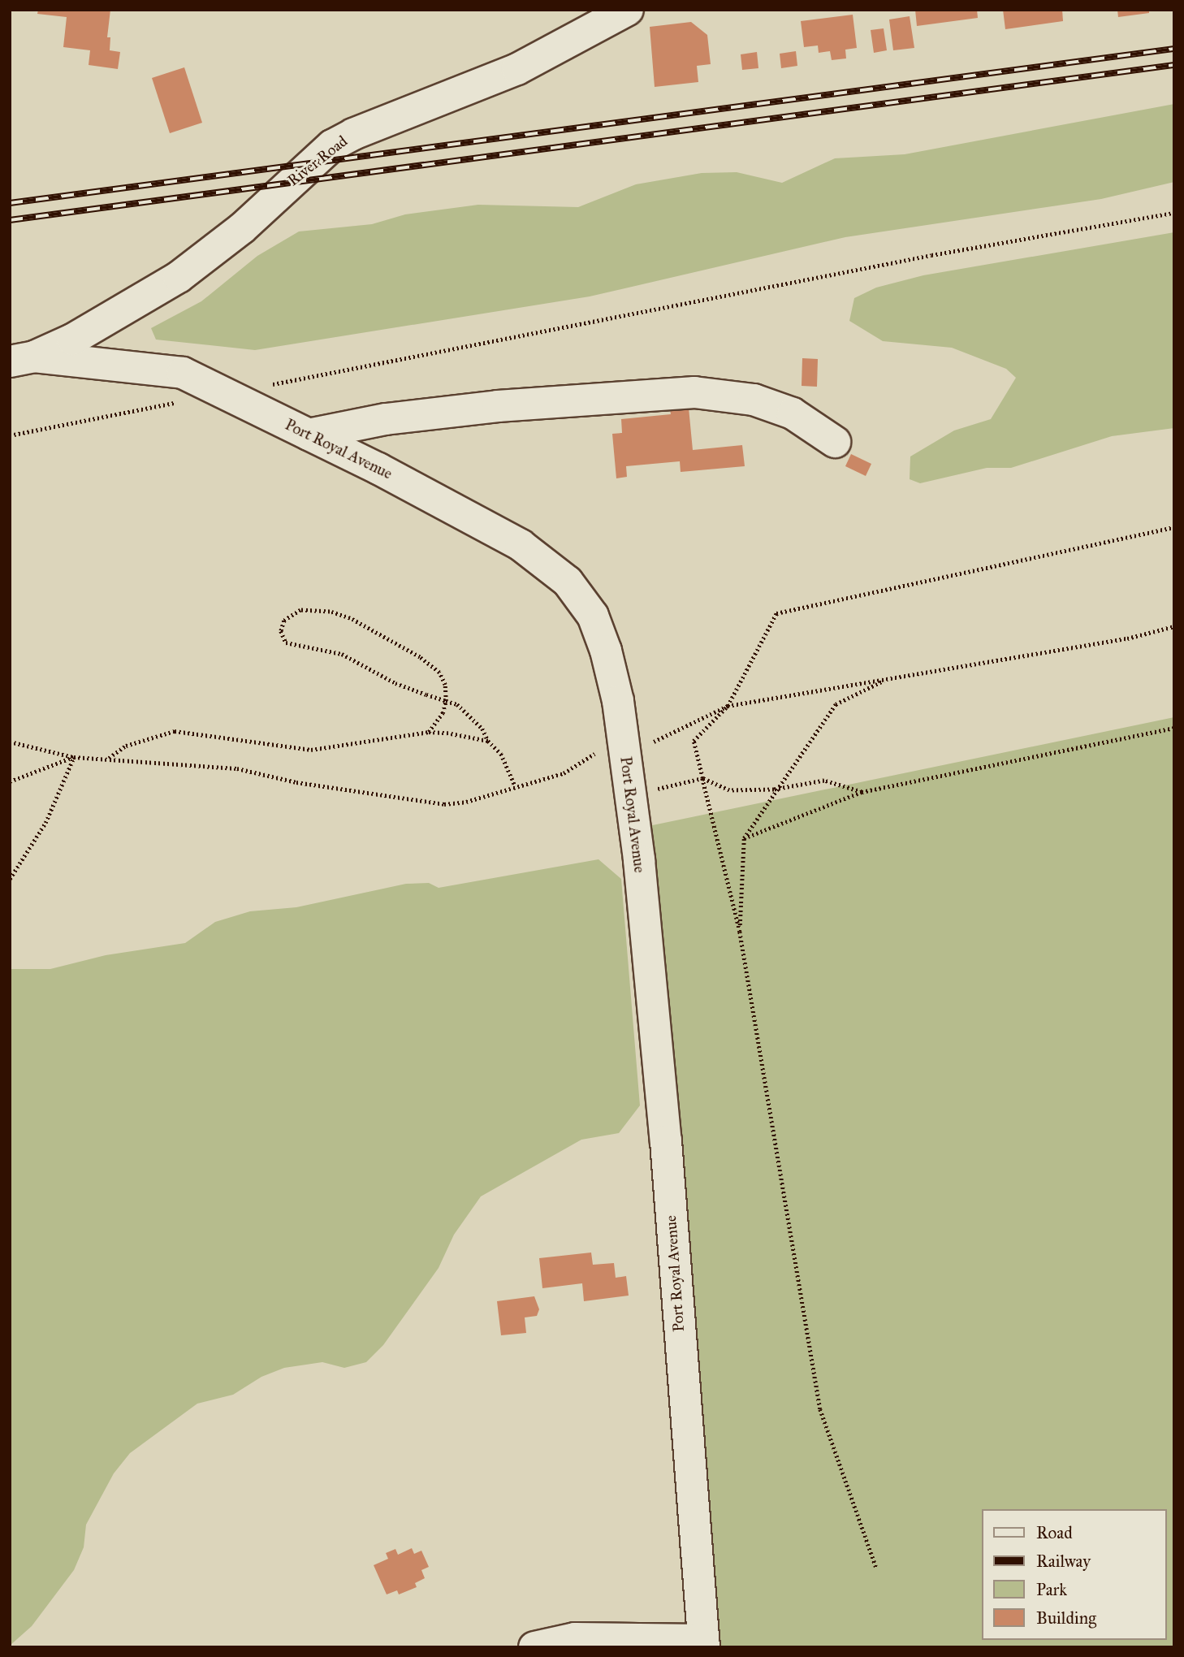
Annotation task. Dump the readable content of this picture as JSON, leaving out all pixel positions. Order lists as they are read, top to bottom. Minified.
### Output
{"streets":{"street":["River Road","Port Royal Avenue"]},"crossings":[["River Road","Port Royal Avenue"]],"legend":["Road","Railway","Park","Building"]}
